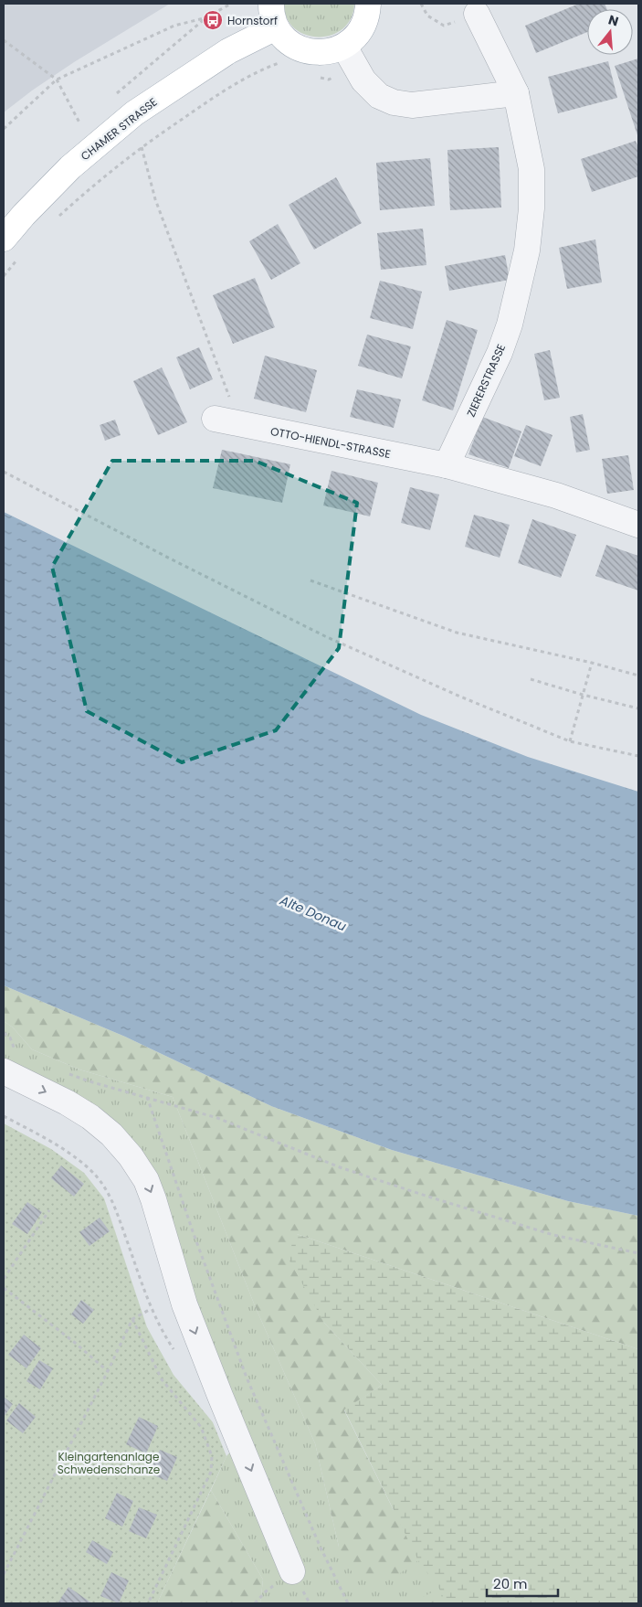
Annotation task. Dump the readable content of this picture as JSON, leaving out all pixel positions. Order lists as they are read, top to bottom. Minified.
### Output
{"streets":{"main road":["CHAMER STRASSE"],"street":["ZIERERSTRASSE","OTTO-HIENDL-STRASSE"]},"crossings":[["ZIERERSTRASSE","OTTO-HIENDL-STRASSE"]],"water":["Alte Donau"],"parks":["Kleingartenanlage Schwedenschanze"],"places":{"bus stop":["Hornstorf"]},"scale_bar":"20 m","north":"top"}
